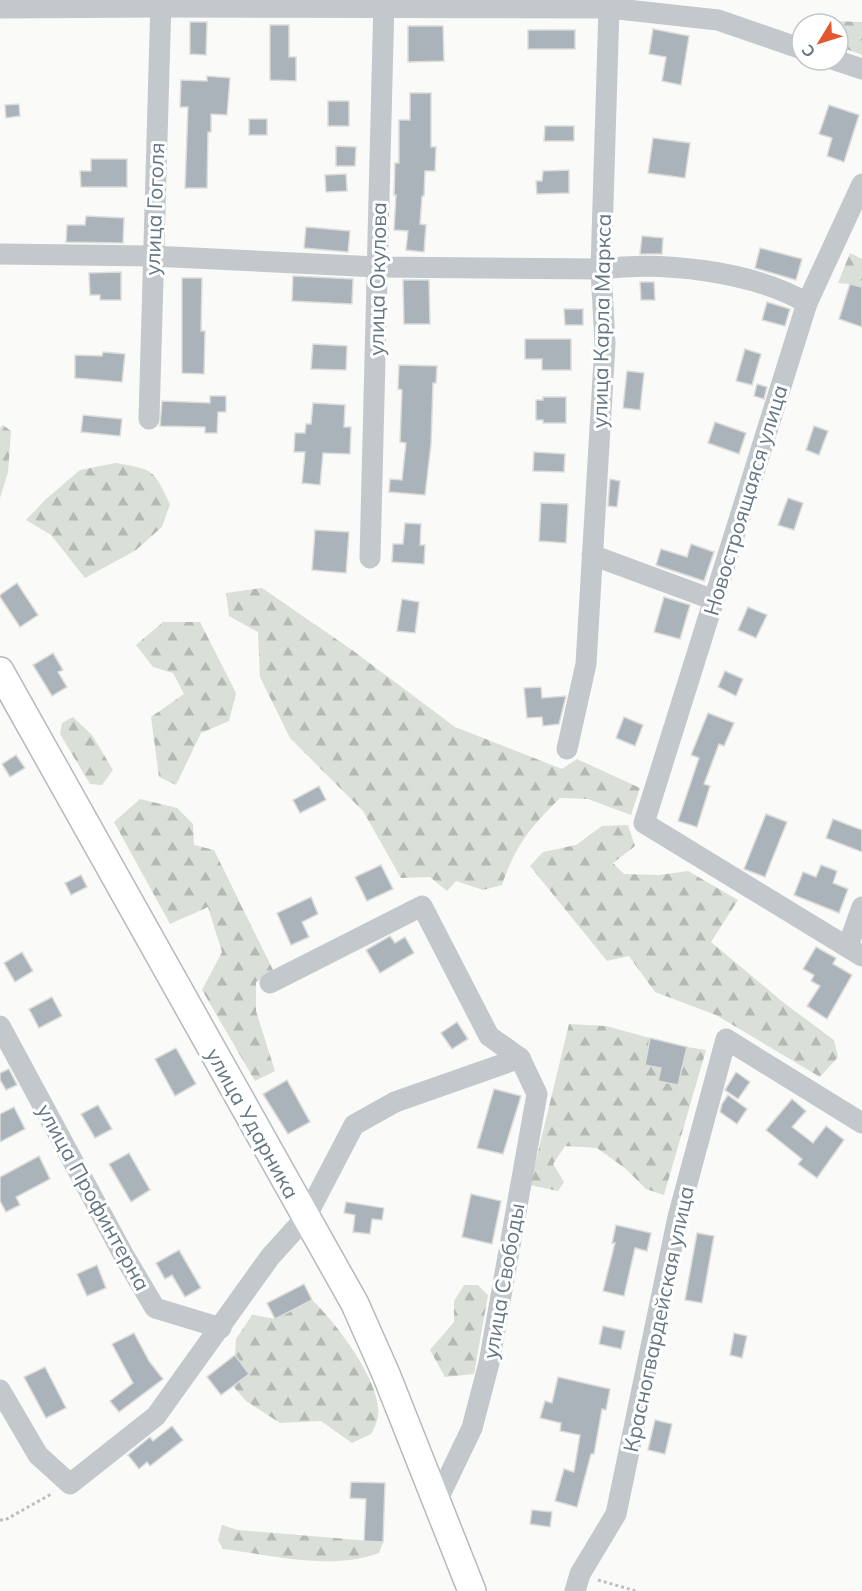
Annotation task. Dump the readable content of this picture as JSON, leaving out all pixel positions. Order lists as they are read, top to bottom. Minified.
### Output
{"streets":{"main road":["улица Ударника"],"street":["улица Гоголя","улица Окулова","улица Карла Маркса","Новостроящаяся улица","улица Профинтерна","улица Свободы","Красногвардейская улица"]},"crossings":[["улица Ударника","улица Свободы"]],"north":"bottom left"}
